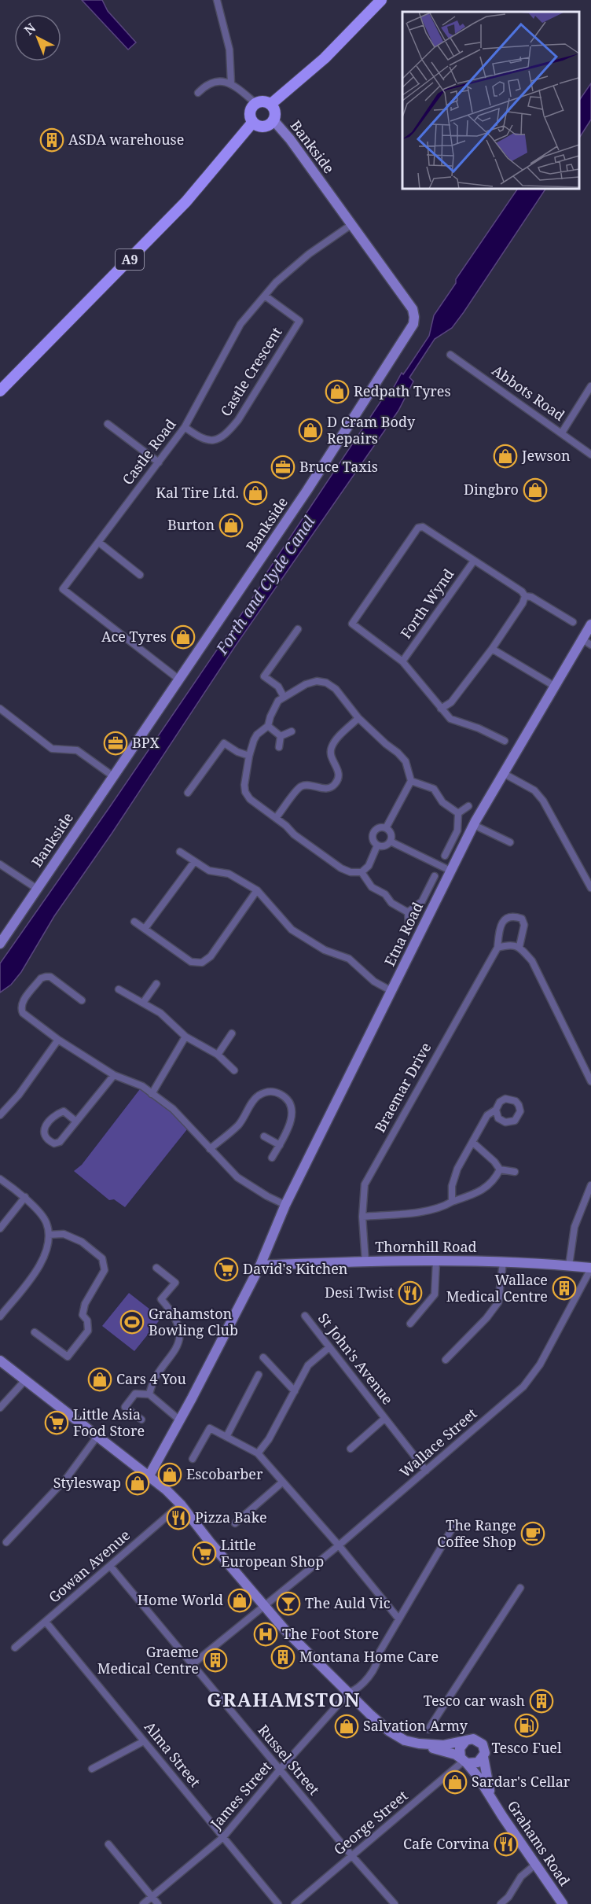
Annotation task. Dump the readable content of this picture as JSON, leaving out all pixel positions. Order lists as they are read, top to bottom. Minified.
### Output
{"streets":{"main road":["A9"],"street":["Bankside","Castle Crescent","Abbots Road","Castle Road","Forth Wynd","Etna Road","Braemar Drive","Thornhill Road","St John's Avenue","Wallace Street","Gowan Avenue","Alma Street","Russel Street","James Street","George Street","Grahams Road"]},"crossings":[["Bankside","A9"],["Bankside","Castle Road"],["Castle Crescent","Castle Road"],["Etna Road","Thornhill Road"],["Braemar Drive","Thornhill Road"],["Thornhill Road","Wallace Street"],["St John's Avenue","Wallace Street"],["Wallace Street","Russel Street"],["Gowan Avenue","Alma Street"],["Gowan Avenue","Russel Street"],["Alma Street","James Street"],["Russel Street","James Street"],["Russel Street","George Street"],["George Street","Grahams Road"]],"districts":["GRAHAMSTON"],"water":["Forth and Clyde Canal"],"places":{"building":["ASDA warehouse","Wallace Medical Centre","Montana Home Care","Graeme Medical Centre","Tesco car wash"],"shop":["Redpath Tyres","D Cram Body Repairs","Jewson","Dingbro","Kal Tire Ltd.","Burton","Ace Tyres","Cars 4 You","Escobarber","Styleswap","Home World","Salvation Army","Sardar's Cellar"],"office":["Bruce Taxis","BPX"],"supermarket":["David's Kitchen","Little Asia Food Store","Little European Shop"],"restaurant":["Desi Twist","Pizza Bake","Cafe Corvina"],"sports":["Grahamston Bowling Club"],"cafe":["The Range Coffee Shop"],"bar":["The Auld Vic"],"hospital":["The Foot Store"],"fuel station":["Tesco Fuel"]},"north":"top left"}
